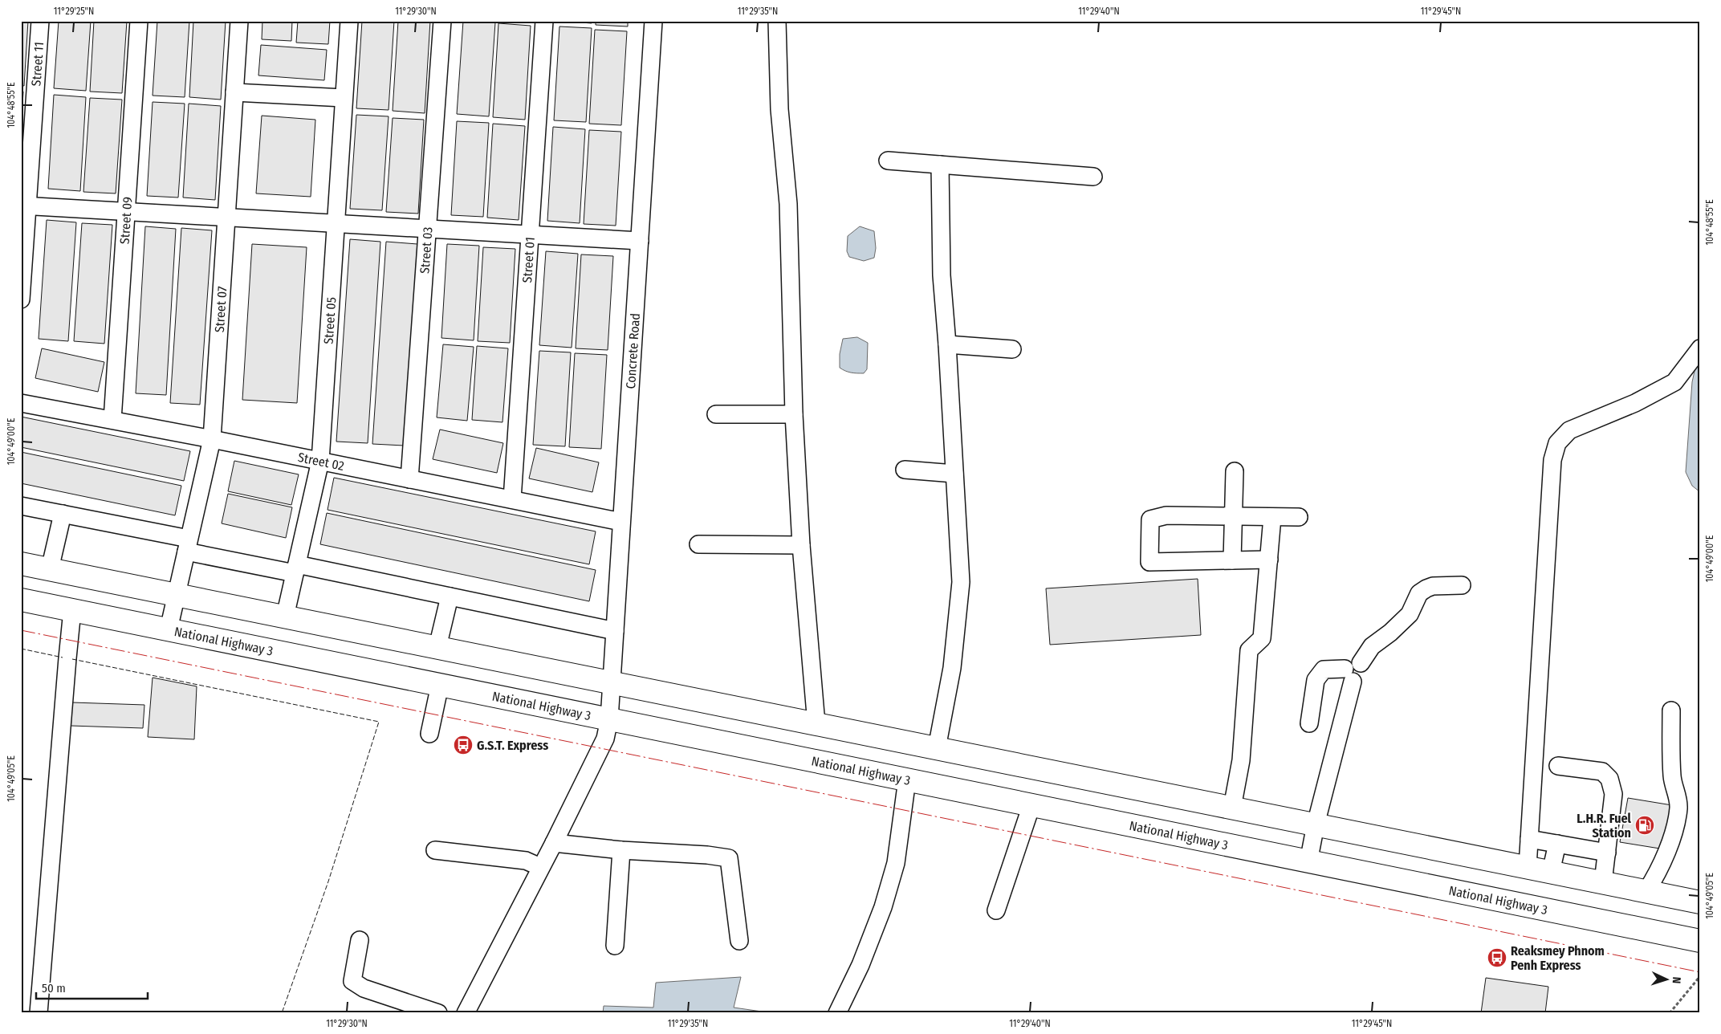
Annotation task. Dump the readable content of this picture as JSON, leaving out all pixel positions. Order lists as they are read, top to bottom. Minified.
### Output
{"streets":{"highway":["National Highway 3"],"street":["Street 11","Street 09","Street 03","Street 01","Street 07","Street 05","Concrete Road","Street 02"]},"crossings":[["Street 09","Street 02"],["Street 03","Street 02"],["Street 01","Street 02"],["Street 07","Street 02"],["Street 07","National Highway 3"],["Street 05","Street 02"],["Concrete Road","Street 02"],["Concrete Road","National Highway 3"]],"places":{"bus stop":["G.S.T. Express","Reaksmey Phnom Penh Express"],"fuel station":["L.H.R. Fuel Station"]},"scale_bar":"50 m","north":"right","coordinates":["11°29'25\"N","11°29'30\"N","11°29'35\"N","11°29'40\"N","11°29'45\"N","104°48'55\"E","104°49'00\"E","104°49'05\"E"]}
